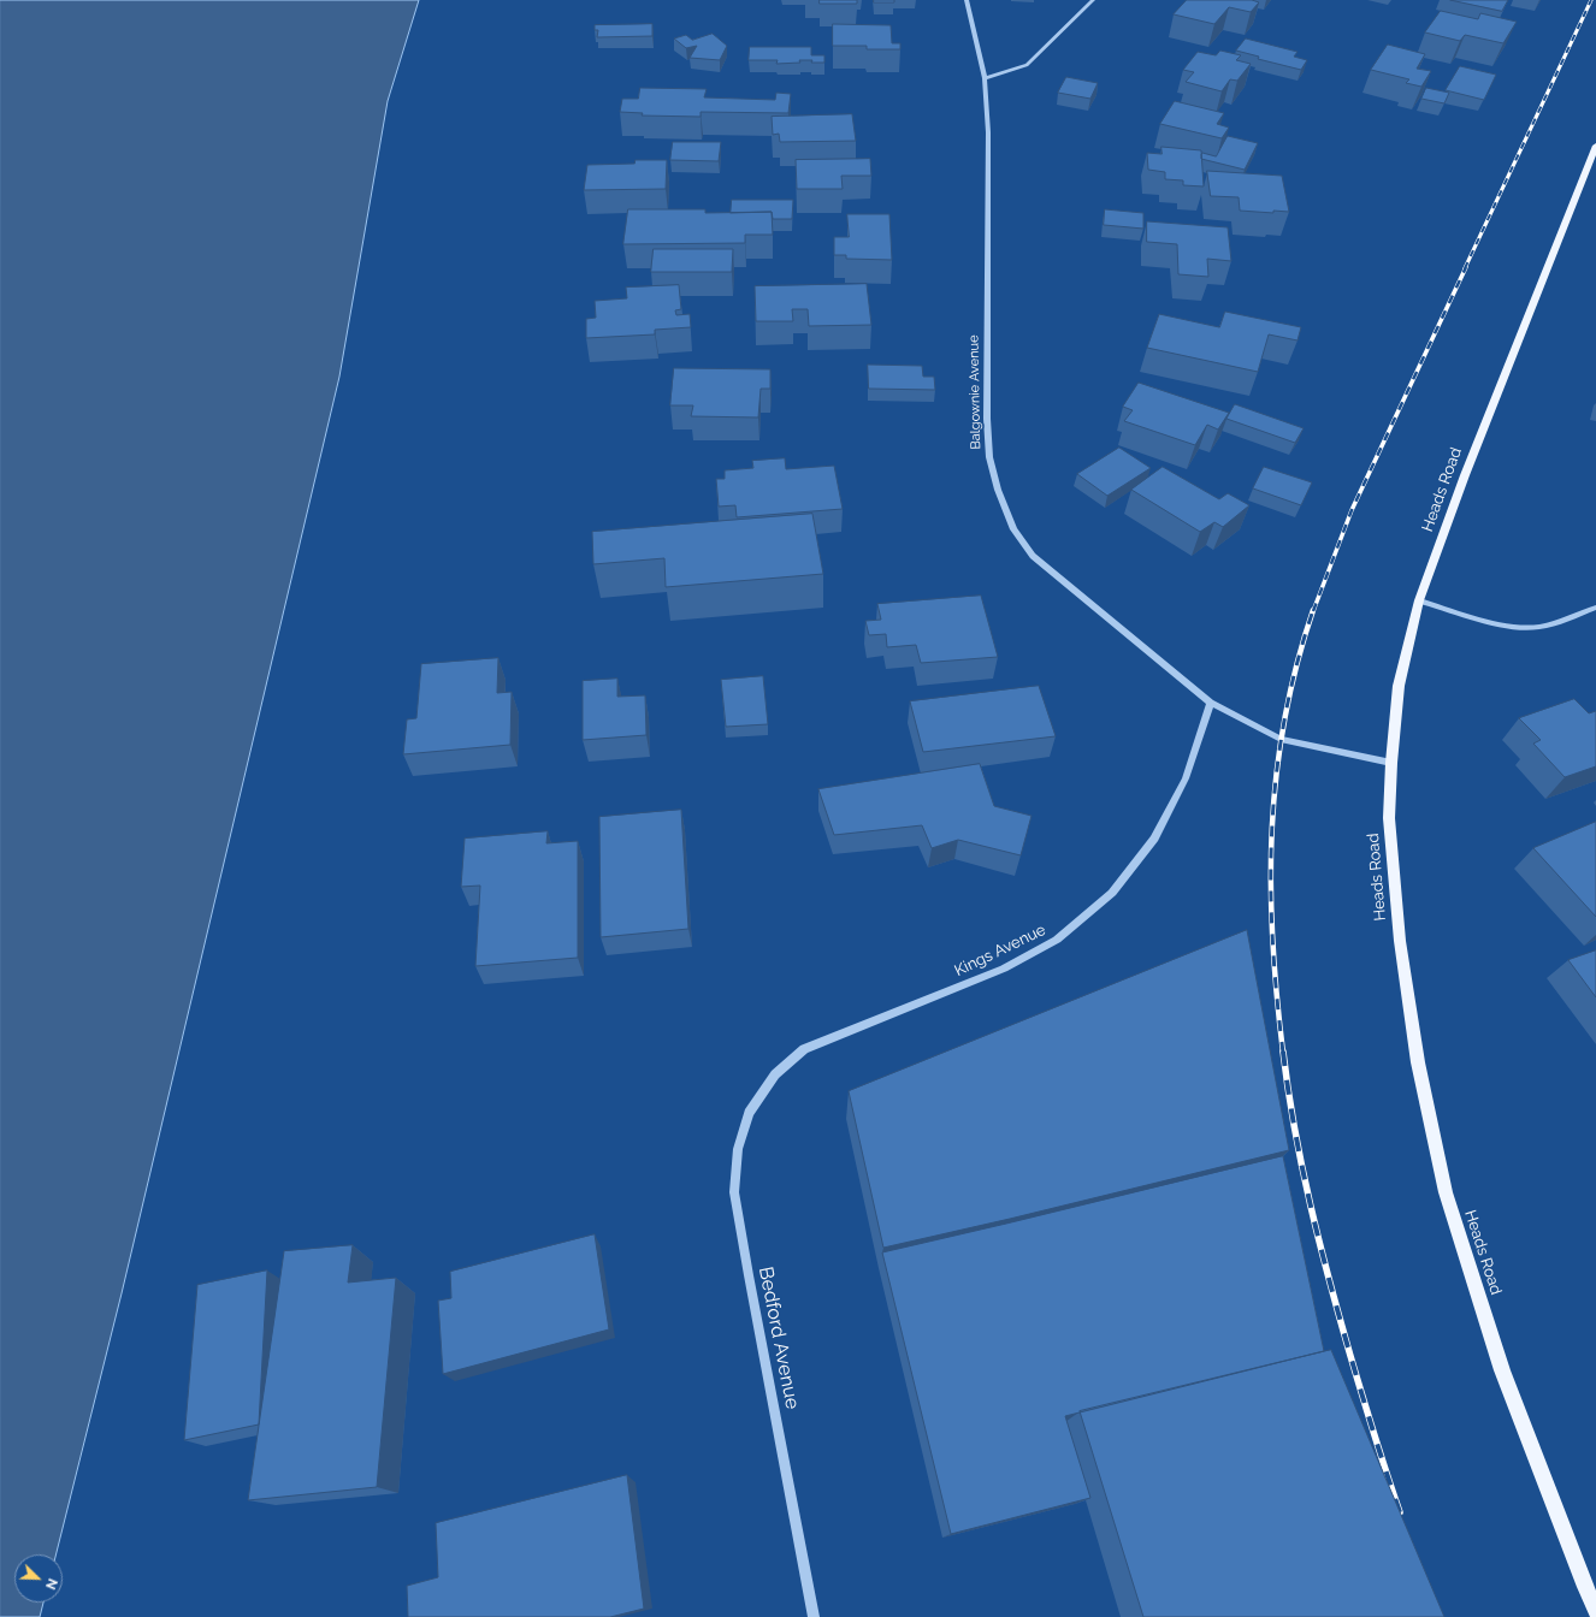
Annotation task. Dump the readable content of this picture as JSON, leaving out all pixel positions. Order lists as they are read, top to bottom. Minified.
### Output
{"streets":{"main road":["Heads Road"],"street":["Balgownie Avenue","Kings Avenue","Bedford Avenue"]},"crossings":[["Balgownie Avenue","Heads Road"],["Balgownie Avenue","Kings Avenue"],["Kings Avenue","Bedford Avenue"]],"north":"bottom right"}
